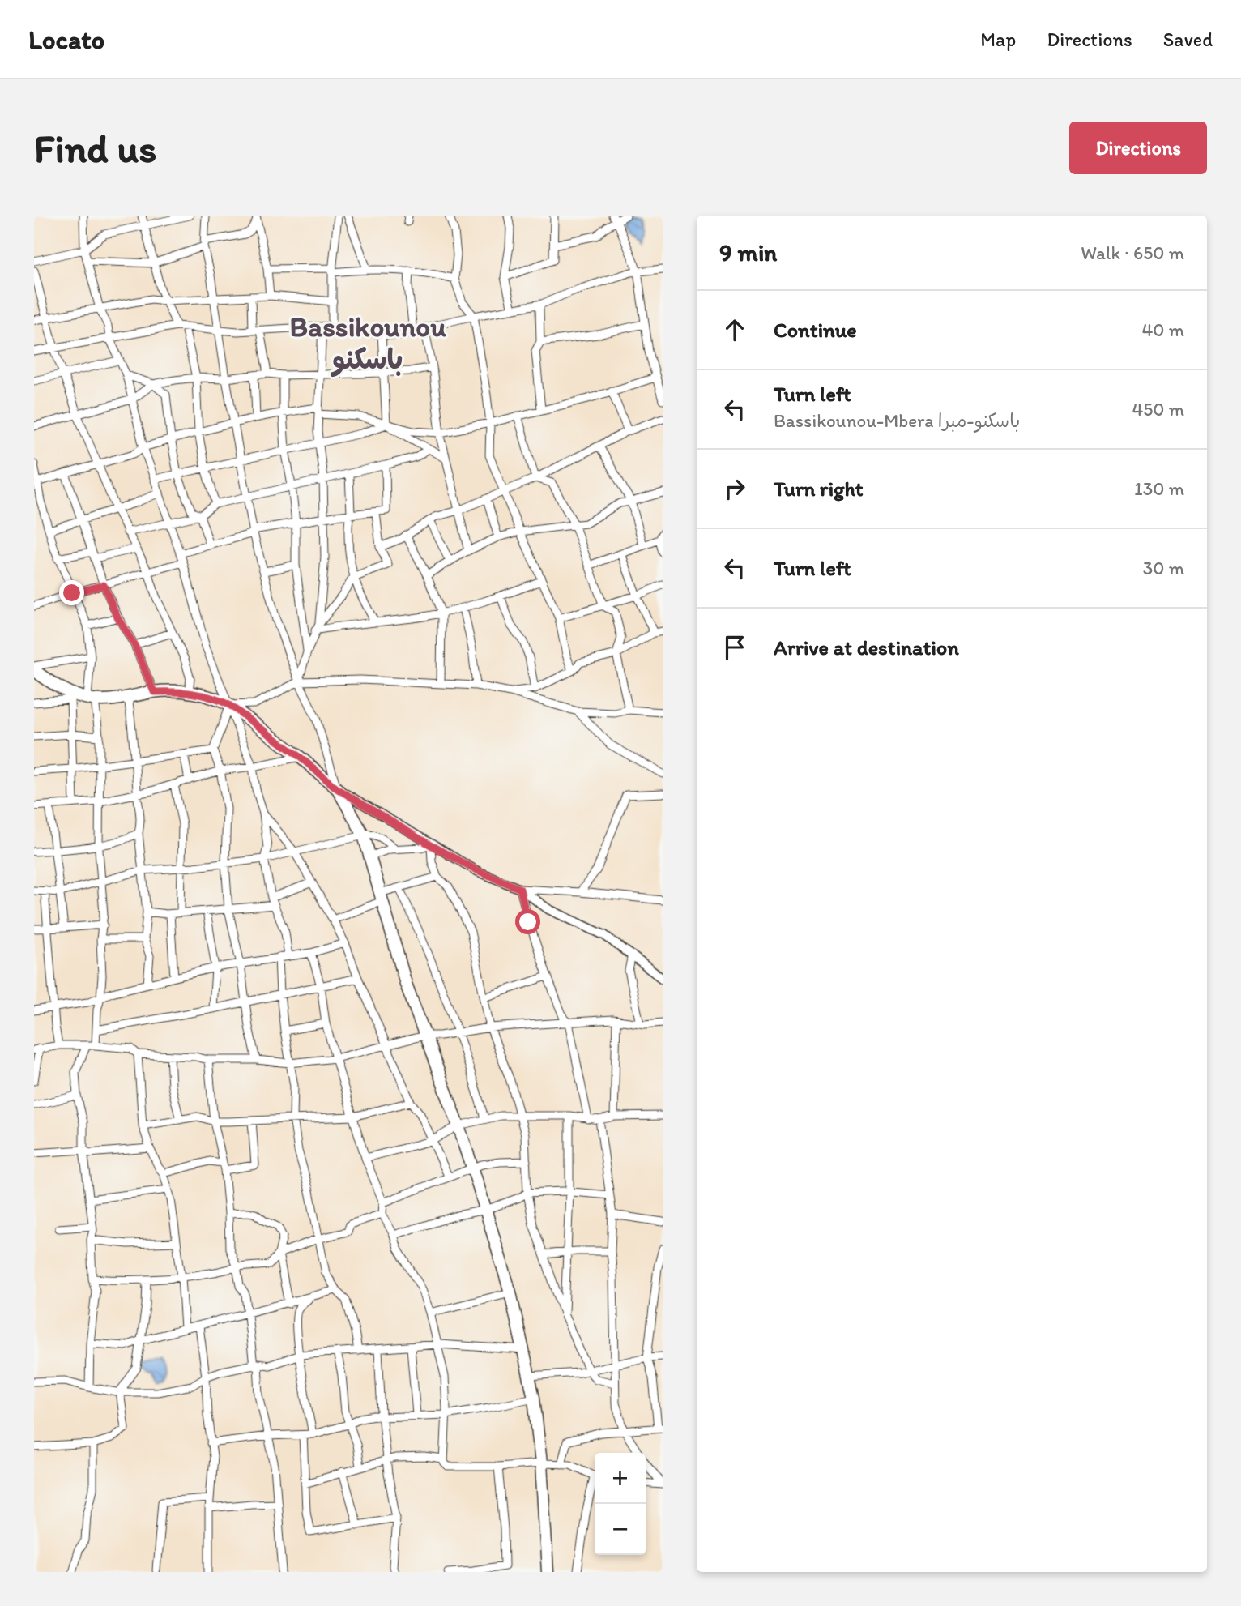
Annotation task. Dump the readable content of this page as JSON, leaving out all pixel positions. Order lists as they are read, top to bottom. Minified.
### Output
{"districts":["Bassikounou باسكنو"],"page":{"header":"Locato","nav":["Map","Directions","Saved"],"buttons":"Directions","title":"Find us","heading":["9 min","Walk · 650 m"],"list":[["Continue","40 m"],["Turn left","Bassikounou-Mbera باسكنو-مبرا","450 m"],["Turn right","130 m"],["Turn left","30 m"],"Arrive at destination"],"map_buttons":["+","−"]}}
